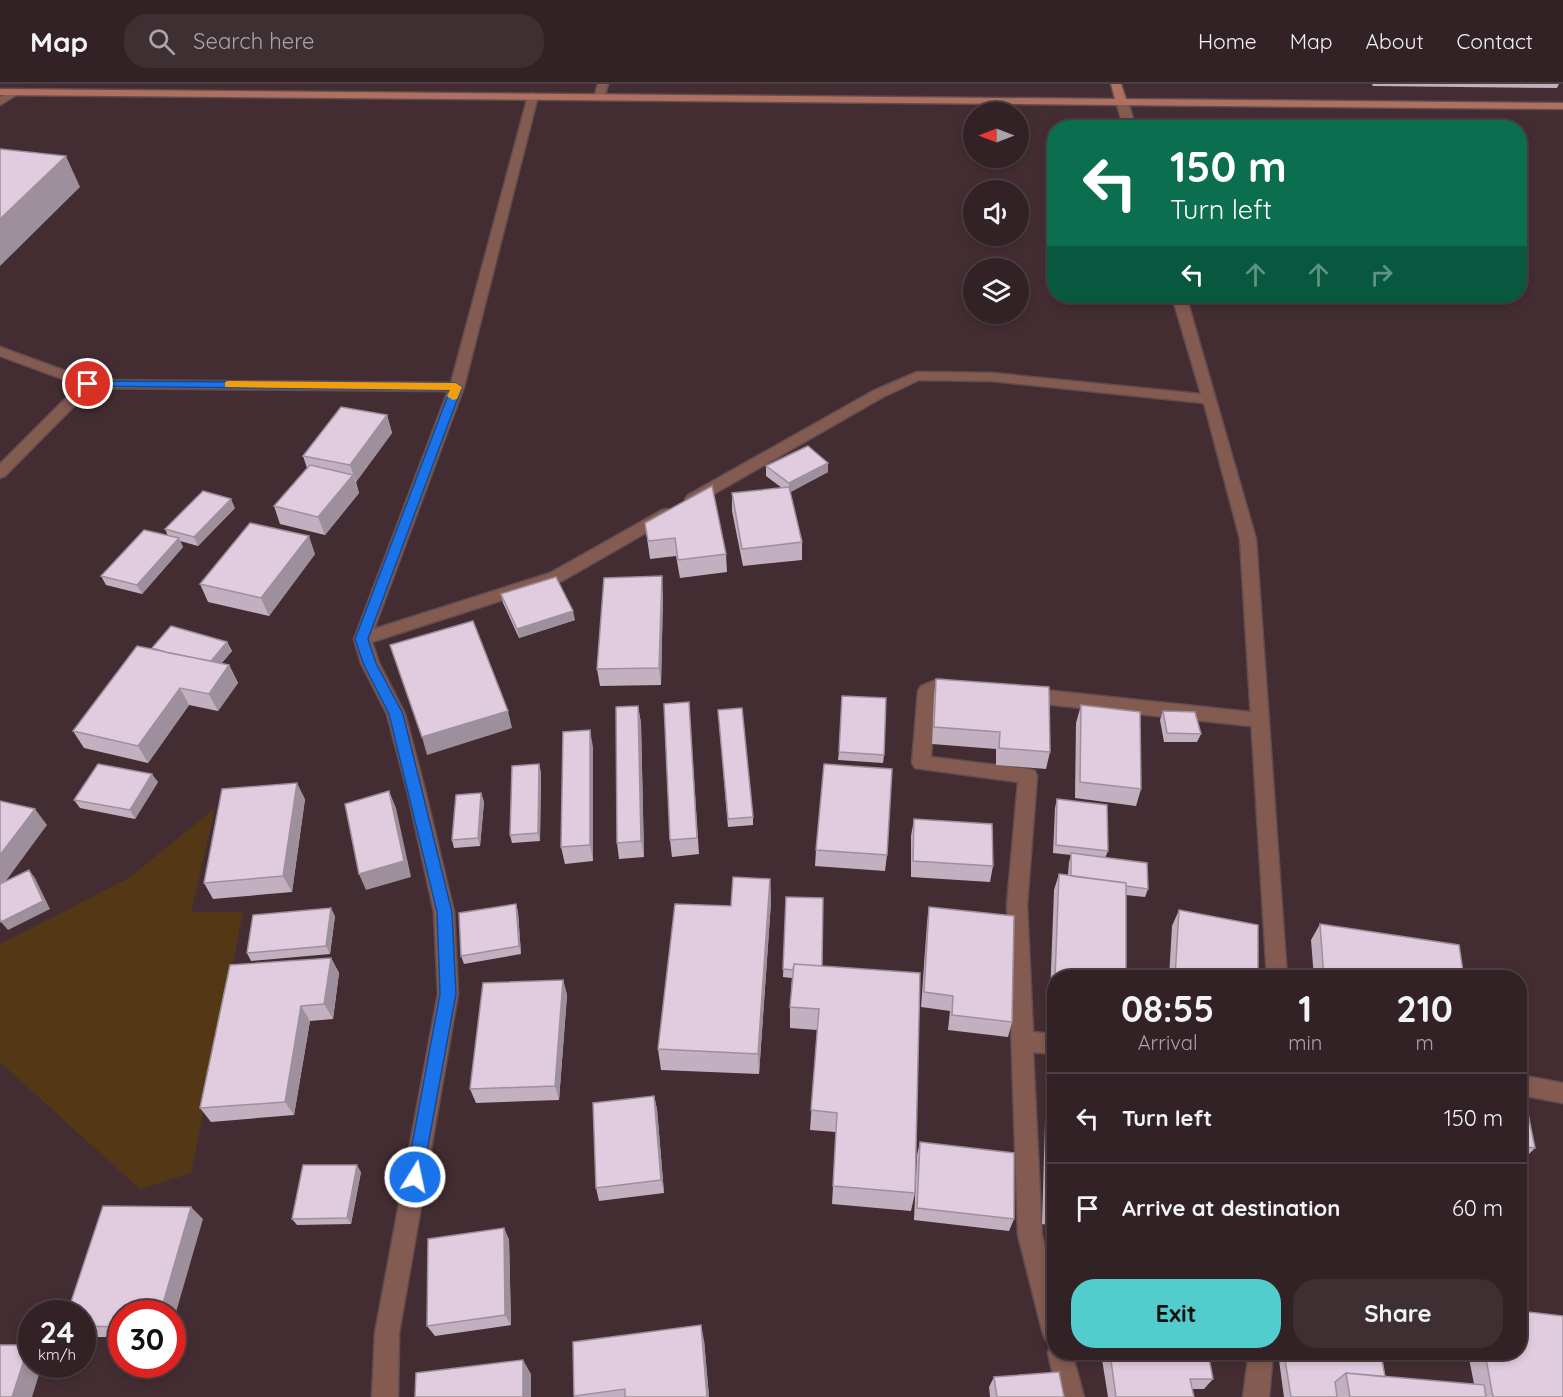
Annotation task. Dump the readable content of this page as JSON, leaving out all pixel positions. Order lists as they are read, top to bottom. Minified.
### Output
{"north":"left","page":{"header":"Map","search":"Search here","nav":["Home","Map","About","Contact"],"turn":["150 m","Turn left"],"eta":["08:55","Arrival","1","min","210","m"],"list":[{"name":"Turn left","value":"150 m"},{"name":"Arrive at destination","value":"60 m"}],"buttons":["Exit","Share"],"speed":"24 km/h","limit":"30"}}
